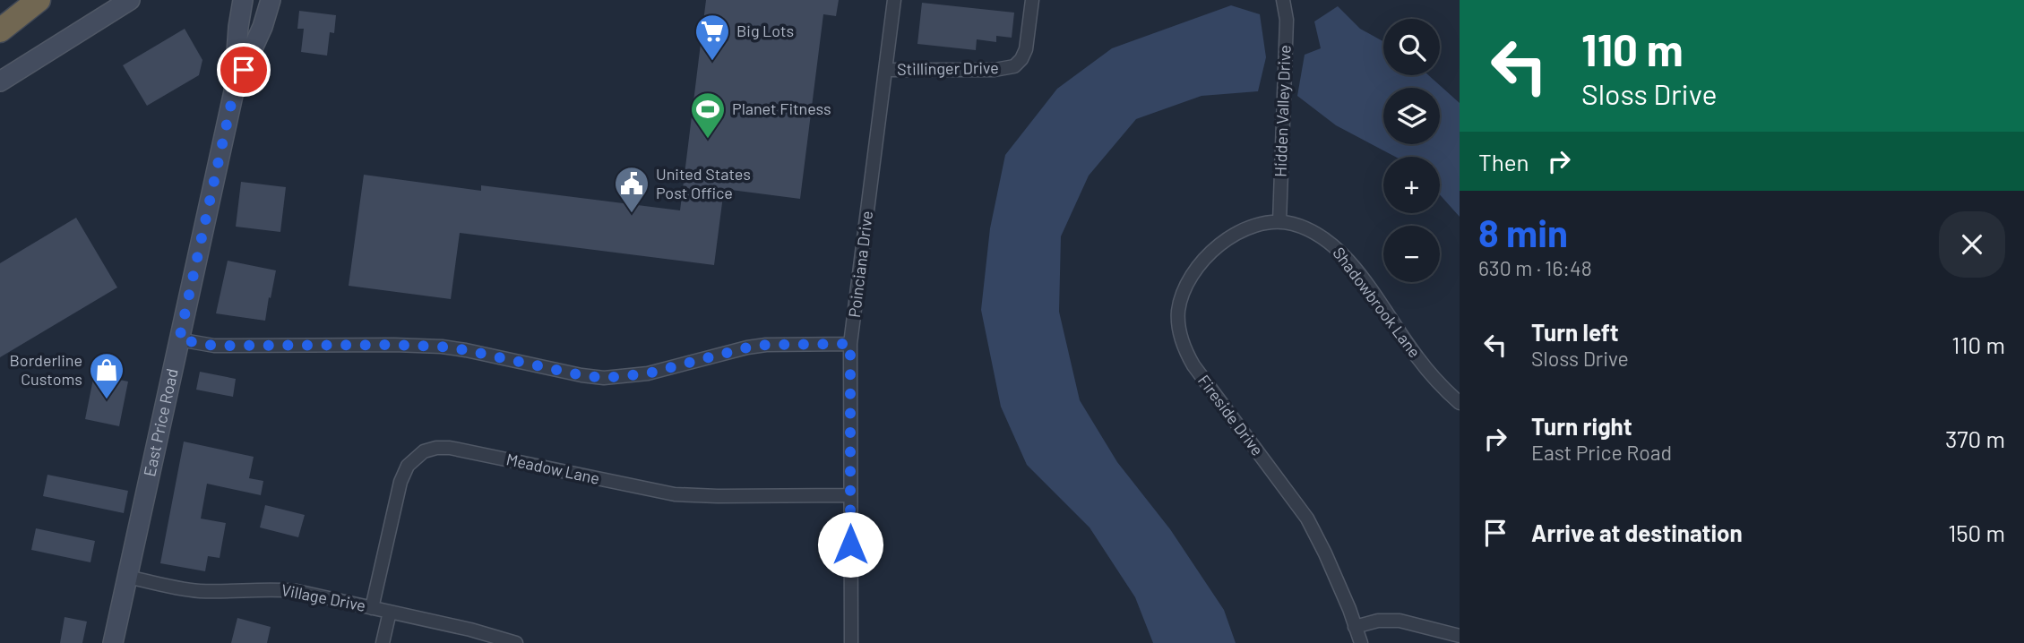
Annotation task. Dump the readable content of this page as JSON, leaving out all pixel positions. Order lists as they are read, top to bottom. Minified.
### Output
{"streets":{"main road":["East Price Road"],"street":["Stillinger Drive","Hidden Valley Drive","Poinciana Drive","Shadowbrook Lane","Fireside Drive","Meadow Lane","Village Drive"]},"crossings":[["Stillinger Drive","Poinciana Drive"],["Hidden Valley Drive","Shadowbrook Lane"],["Hidden Valley Drive","Fireside Drive"],["Poinciana Drive","Meadow Lane"],["Shadowbrook Lane","Fireside Drive"],["East Price Road","Village Drive"],["Meadow Lane","Village Drive"]],"places":{"supermarket":["Big Lots"],"sports":["Planet Fitness"],"public building":["United States Post Office"],"shop":["Borderline Customs"]},"page":{"turn":["110 m","Sloss Drive"],"map_buttons":["+","−"],"then":"Then","heading":["8 min","630 m · 16:48"],"list":[{"name":"Turn left","note":"Sloss Drive","value":"110 m"},{"name":"Turn right","note":"East Price Road","value":"370 m"},{"name":"Arrive at destination","value":"150 m"}]}}
